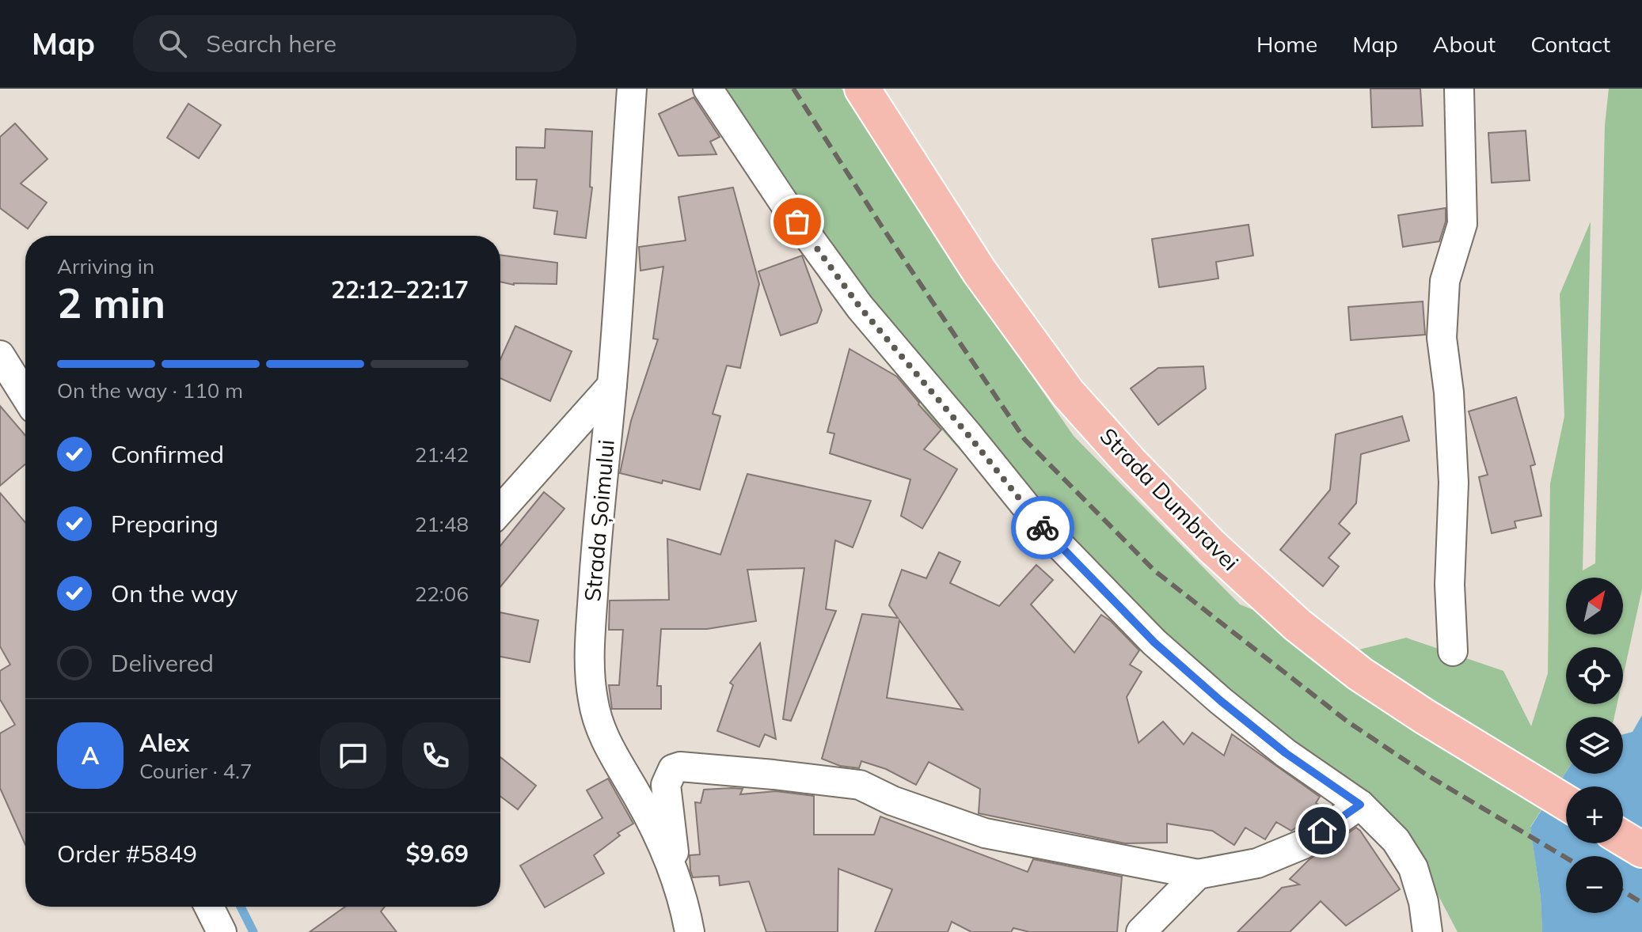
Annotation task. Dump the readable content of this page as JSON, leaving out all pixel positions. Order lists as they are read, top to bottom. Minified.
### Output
{"streets":{"main road":["Strada Dumbravei"],"street":["Strada Șoimului"]},"north":"top right","page":{"header":"Map","search":"Search here","nav":["Home","Map","About","Contact"],"heading":["2 min","Arriving in","22:12–22:17"],"panel":["Alex","Courier · 4.7","Order #5849","$9.69"],"bar":"On the way · 110 m","list":[["Confirmed","21:42"],["Preparing","21:48"],["On the way","22:06"],"Delivered"],"map_buttons":["+","−"],"round":"A"}}
